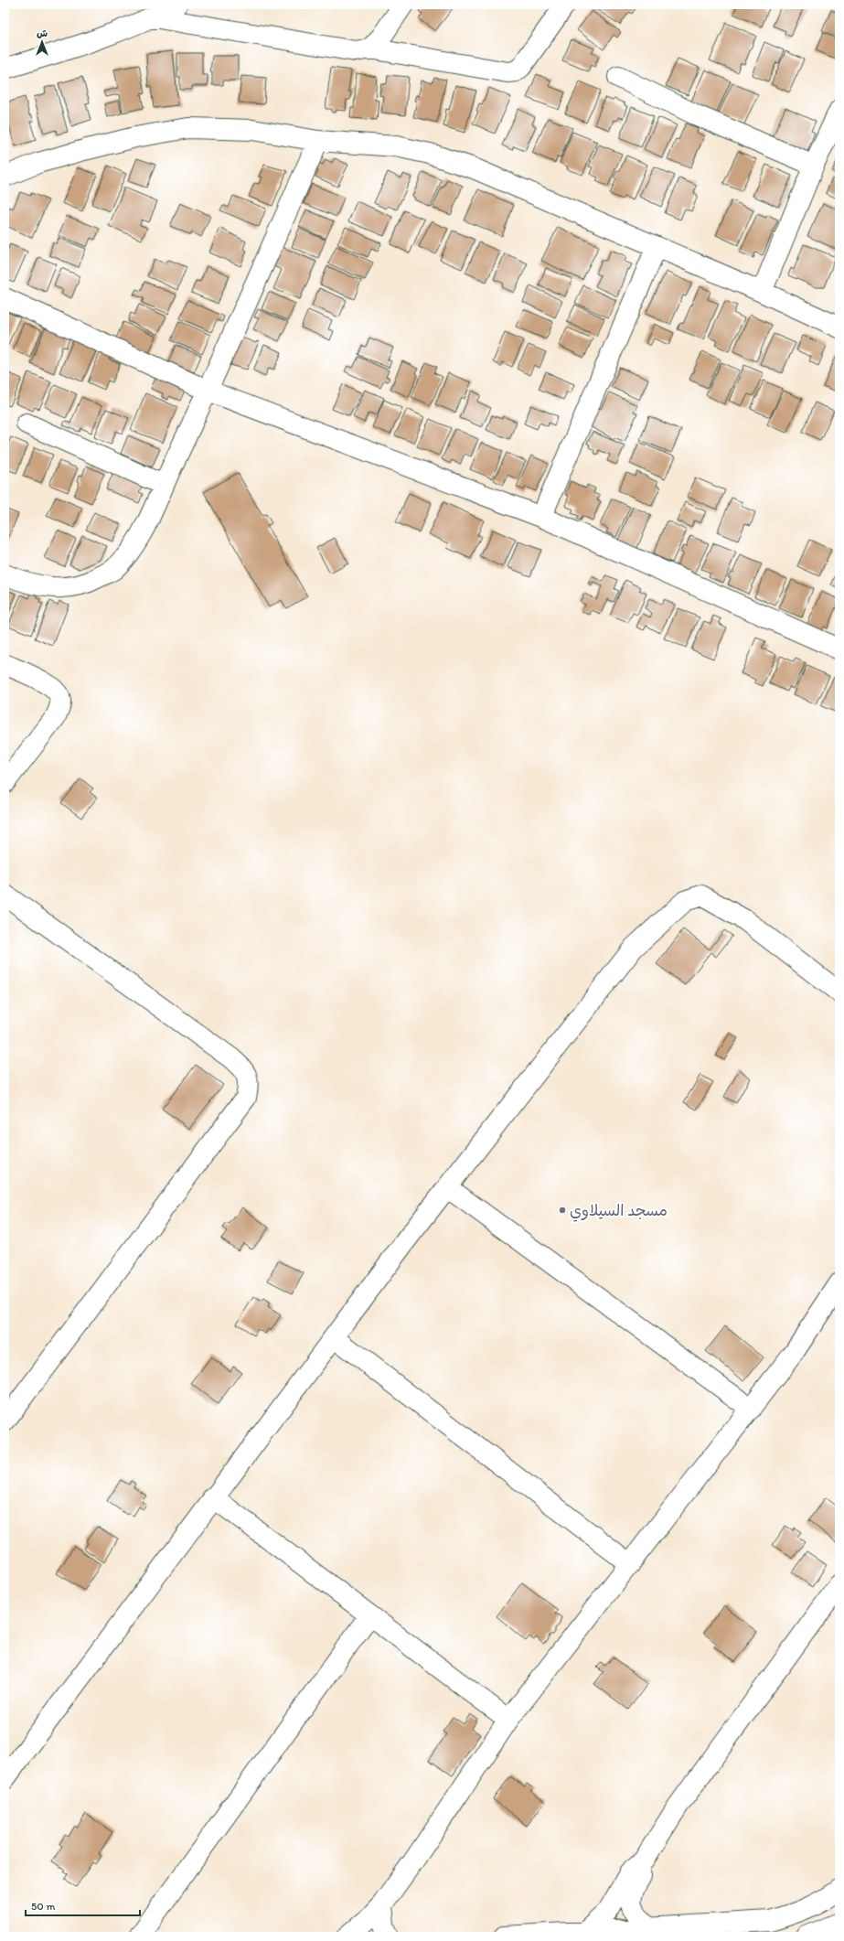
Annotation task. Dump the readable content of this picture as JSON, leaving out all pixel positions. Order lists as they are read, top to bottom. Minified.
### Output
{"places":["مسجد السيلاوي"],"scale_bar":"50 m","north":"top"}
